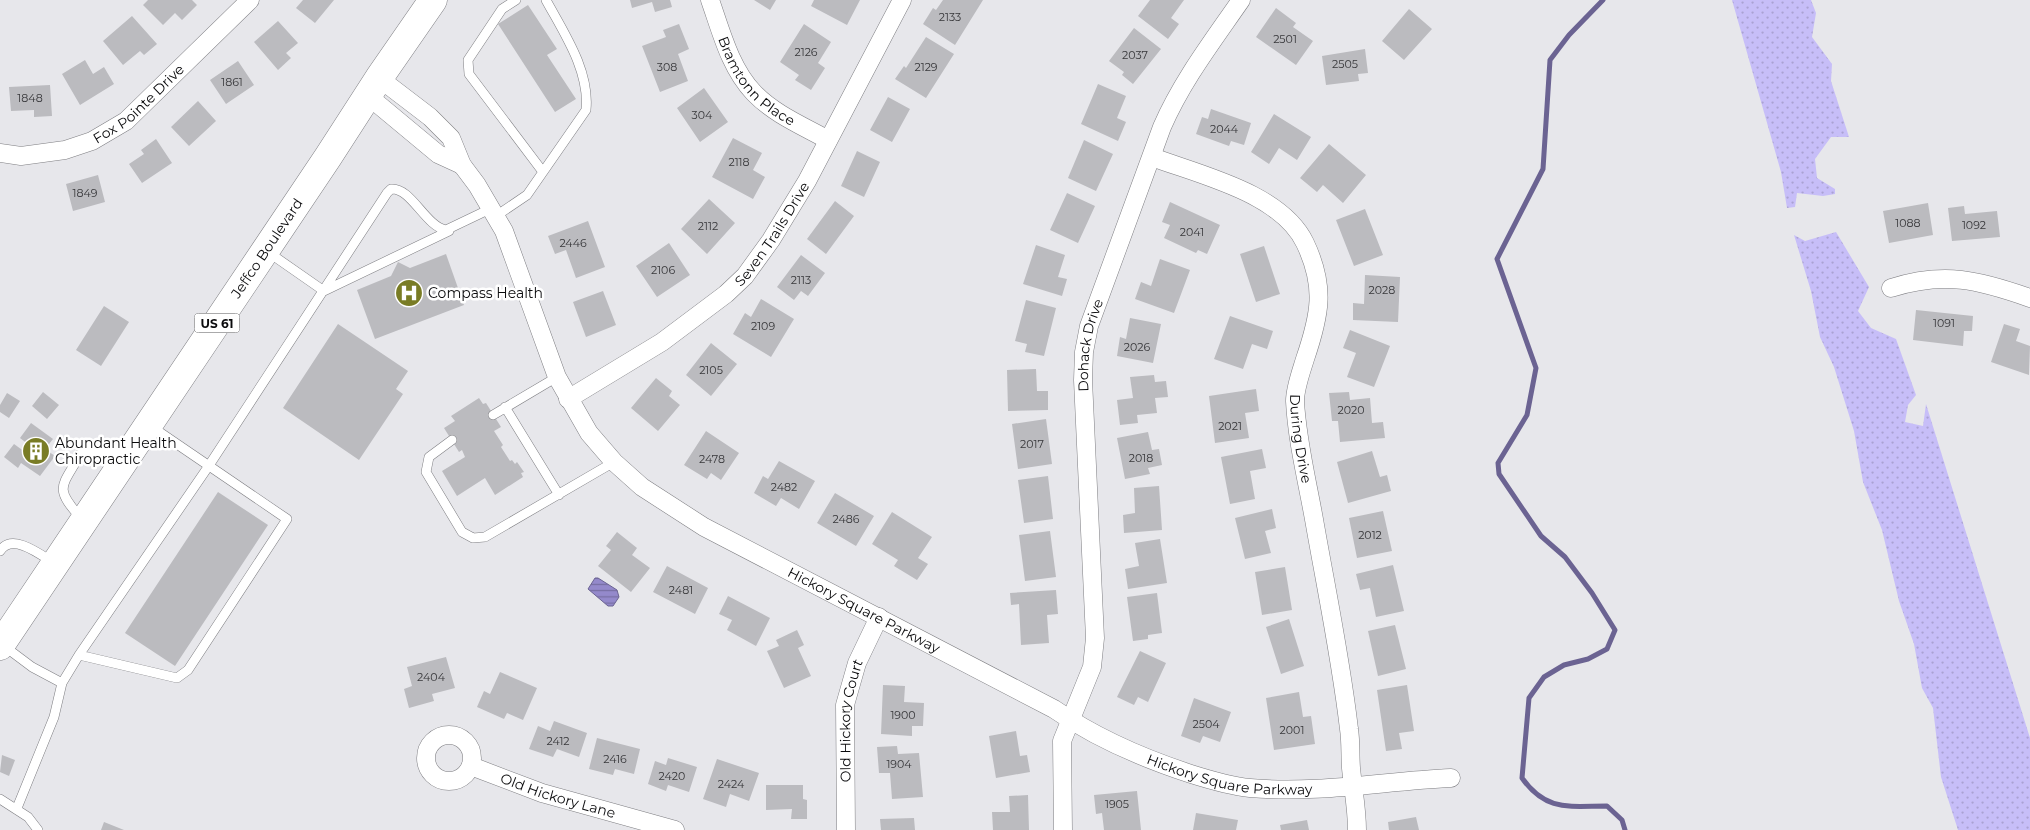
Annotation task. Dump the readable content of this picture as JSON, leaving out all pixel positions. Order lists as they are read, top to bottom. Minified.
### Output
{"streets":{"main road":["Jeffco Boulevard","US 61"],"street":["Bramtonn Place","Fox Pointe Drive","Seven Trails Drive","Dohack Drive","During Drive","Hickory Square Parkway","Old Hickory Court","Old Hickory Lane"]},"crossings":[["Bramtonn Place","Seven Trails Drive"],["Seven Trails Drive","Hickory Square Parkway"],["Jeffco Boulevard","Hickory Square Parkway"],["Dohack Drive","During Drive"],["Dohack Drive","Hickory Square Parkway"],["During Drive","Hickory Square Parkway"],["Hickory Square Parkway","Old Hickory Court"]],"places":{"hospital":["Compass Health"],"building":["Abundant Health Chiropractic"]},"house_numbers":["2133","2501","2126","2037","2505","308","2129","1861","1848","304","2044","2118","1849","1088","1092","2112","2041","2446","2106","2113","2028","1091","2109","2026","2105","2020","2021","2017","2018","2478","2482","2486","2012","2481","2404","1900","2504","2001","2412","2416","1904","2420","2424","1905"]}
